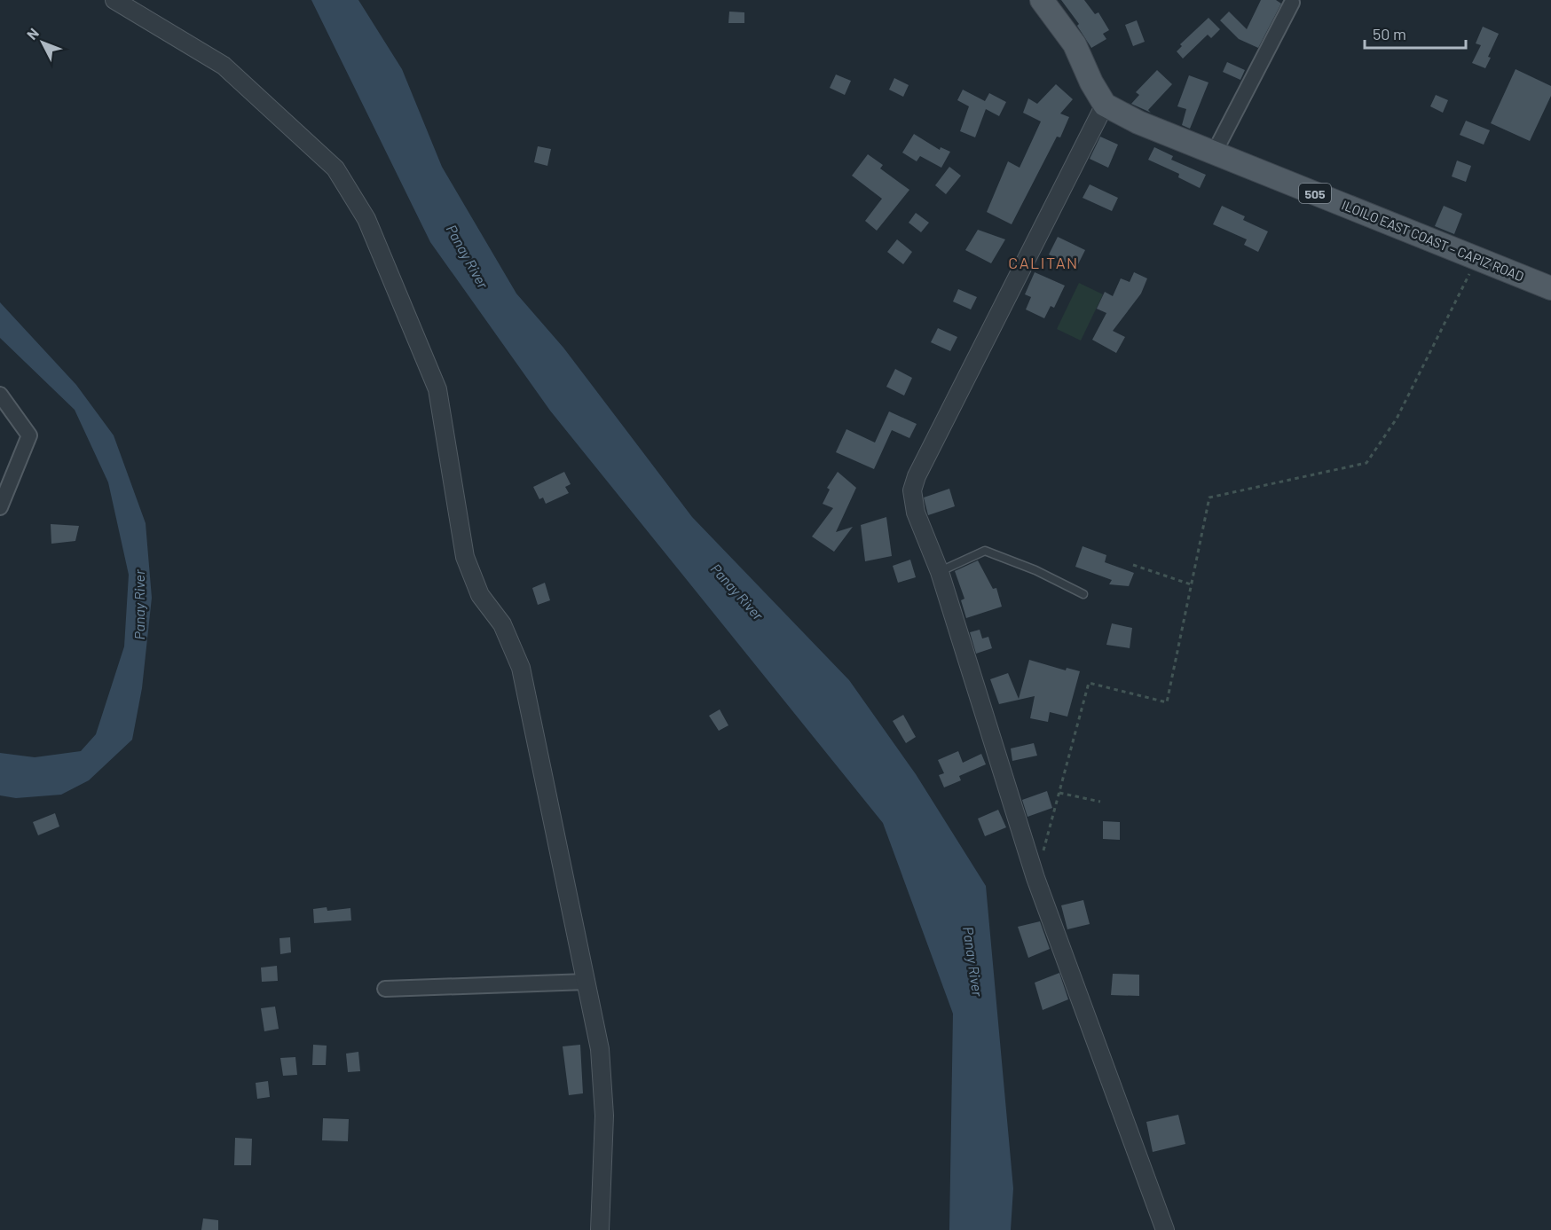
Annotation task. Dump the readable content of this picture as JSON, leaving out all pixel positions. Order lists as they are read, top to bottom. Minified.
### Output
{"streets":{"main road":["505","ILOILO EAST COAST – CAPIZ ROAD"]},"districts":["CALITAN"],"water":["Panay River"],"scale_bar":"50 m","north":"top left"}
